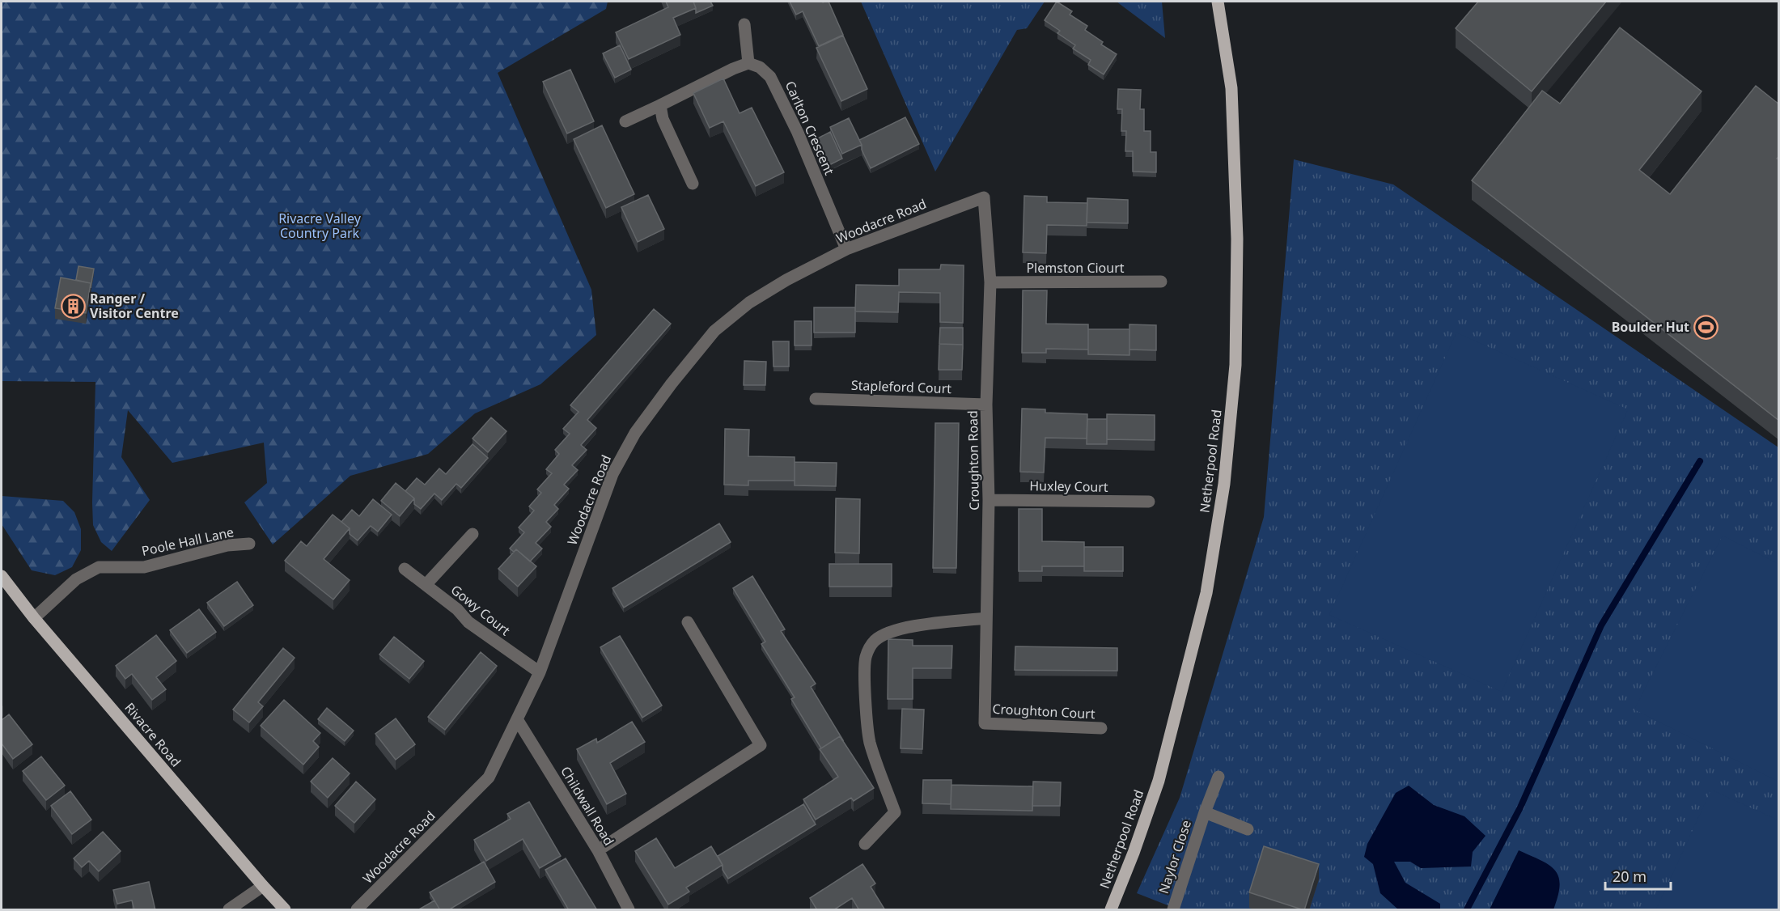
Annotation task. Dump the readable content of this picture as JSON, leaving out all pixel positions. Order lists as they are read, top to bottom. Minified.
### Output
{"streets":{"main road":["Netherpool Road","Rivacre Road"],"street":["Carlton Crescent","Woodacre Road","Plemston Ciourt","Stapleford Court","Croughton Road","Huxley Court","Poole Hall Lane","Gowy Court","Croughton Court","Childwall Road","Naylor Close"]},"crossings":[["Carlton Crescent","Woodacre Road"],["Woodacre Road","Croughton Road"],["Woodacre Road","Gowy Court"],["Woodacre Road","Childwall Road"],["Plemston Ciourt","Croughton Road"],["Stapleford Court","Croughton Road"],["Croughton Road","Huxley Court"],["Croughton Road","Croughton Court"],["Poole Hall Lane","Rivacre Road"]],"parks":["Rivacre Valley Country Park"],"places":{"building":["Ranger / Visitor Centre"],"sports":["Boulder Hut"]},"scale_bar":"20 m"}
